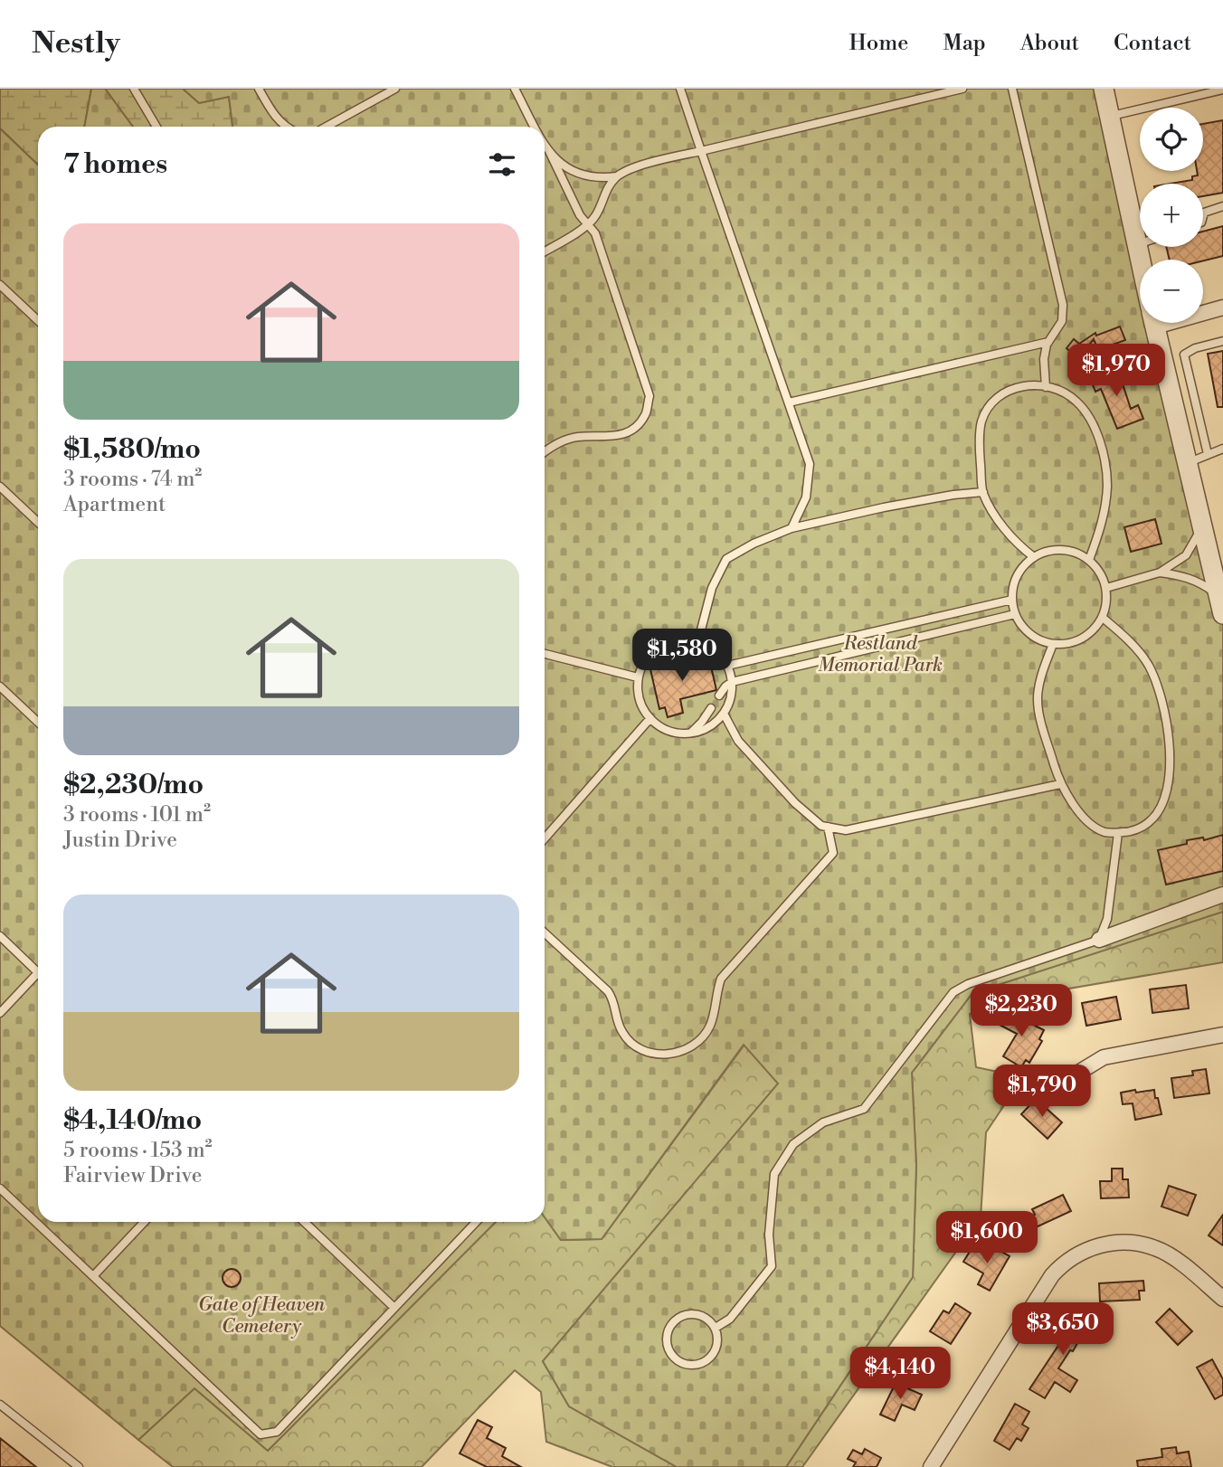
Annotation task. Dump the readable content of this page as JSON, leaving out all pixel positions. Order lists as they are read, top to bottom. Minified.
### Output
{"parks":["Restland Memorial Park","Gate of Heaven Cemetery"],"page":{"header":"Nestly","nav":["Home","Map","About","Contact"],"map_buttons":["+","−"],"heading":"7 homes","list":[{"name":"$1,580/mo","note":"3 rooms · 74 m² · Apartment"},{"name":"$2,230/mo","note":"3 rooms · 101 m² · Justin Drive"},{"name":"$4,140/mo","note":"5 rooms · 153 m² · Fairview Drive"}],"price":["$1,970","$1,580","$2,230","$1,790","$1,600","$3,650","$4,140"]}}
